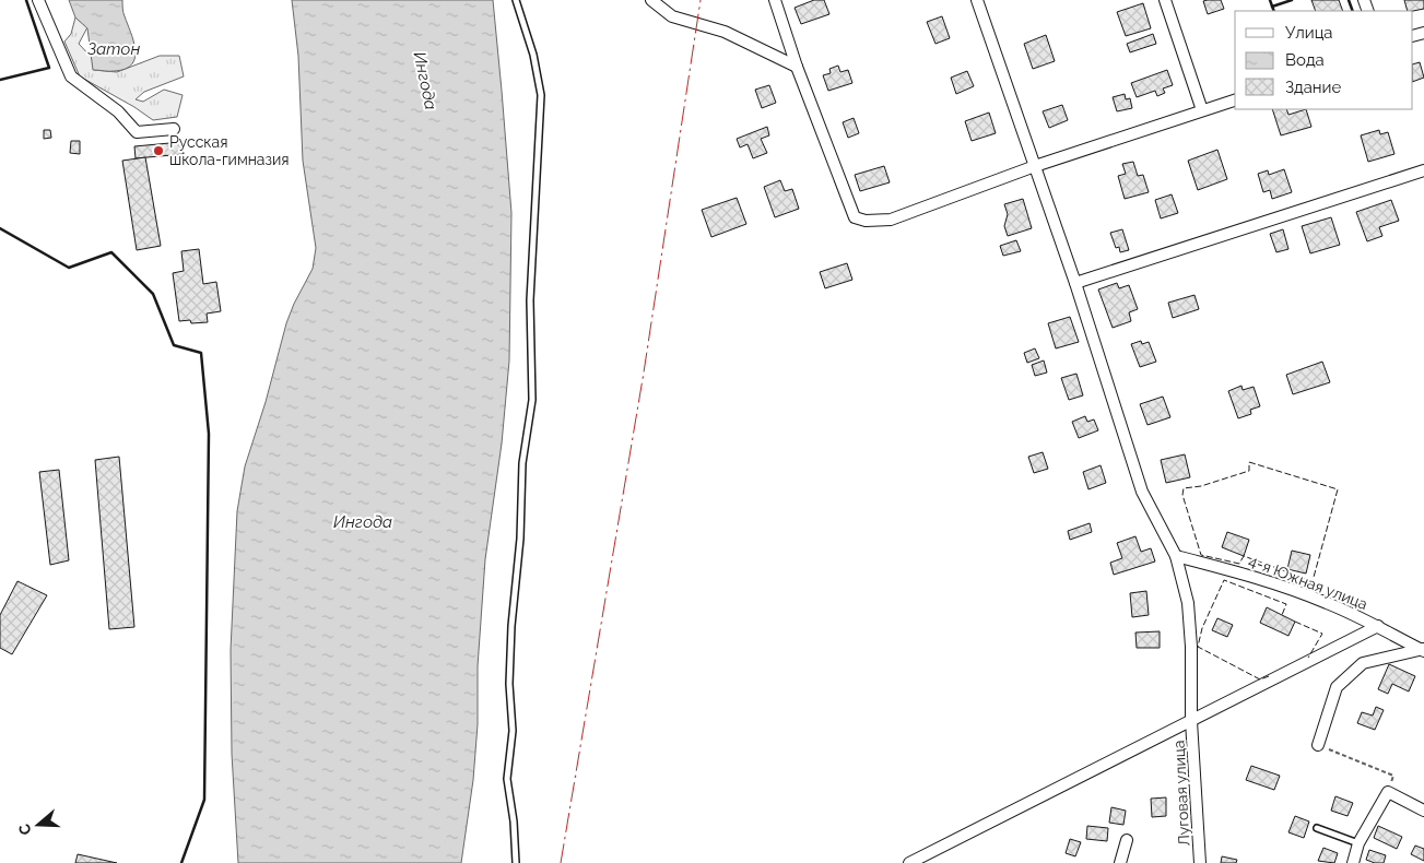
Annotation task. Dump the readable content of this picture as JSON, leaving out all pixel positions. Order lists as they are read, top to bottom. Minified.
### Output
{"streets":{"street":["4-я Южная улица","Луговая улица"]},"crossings":[["4-я Южная улица","Луговая улица"]],"water":["Затон","Ингода"],"places":["Русская школа-гимназия"],"legend":["Улица","Вода","Здание"],"north":"left"}
